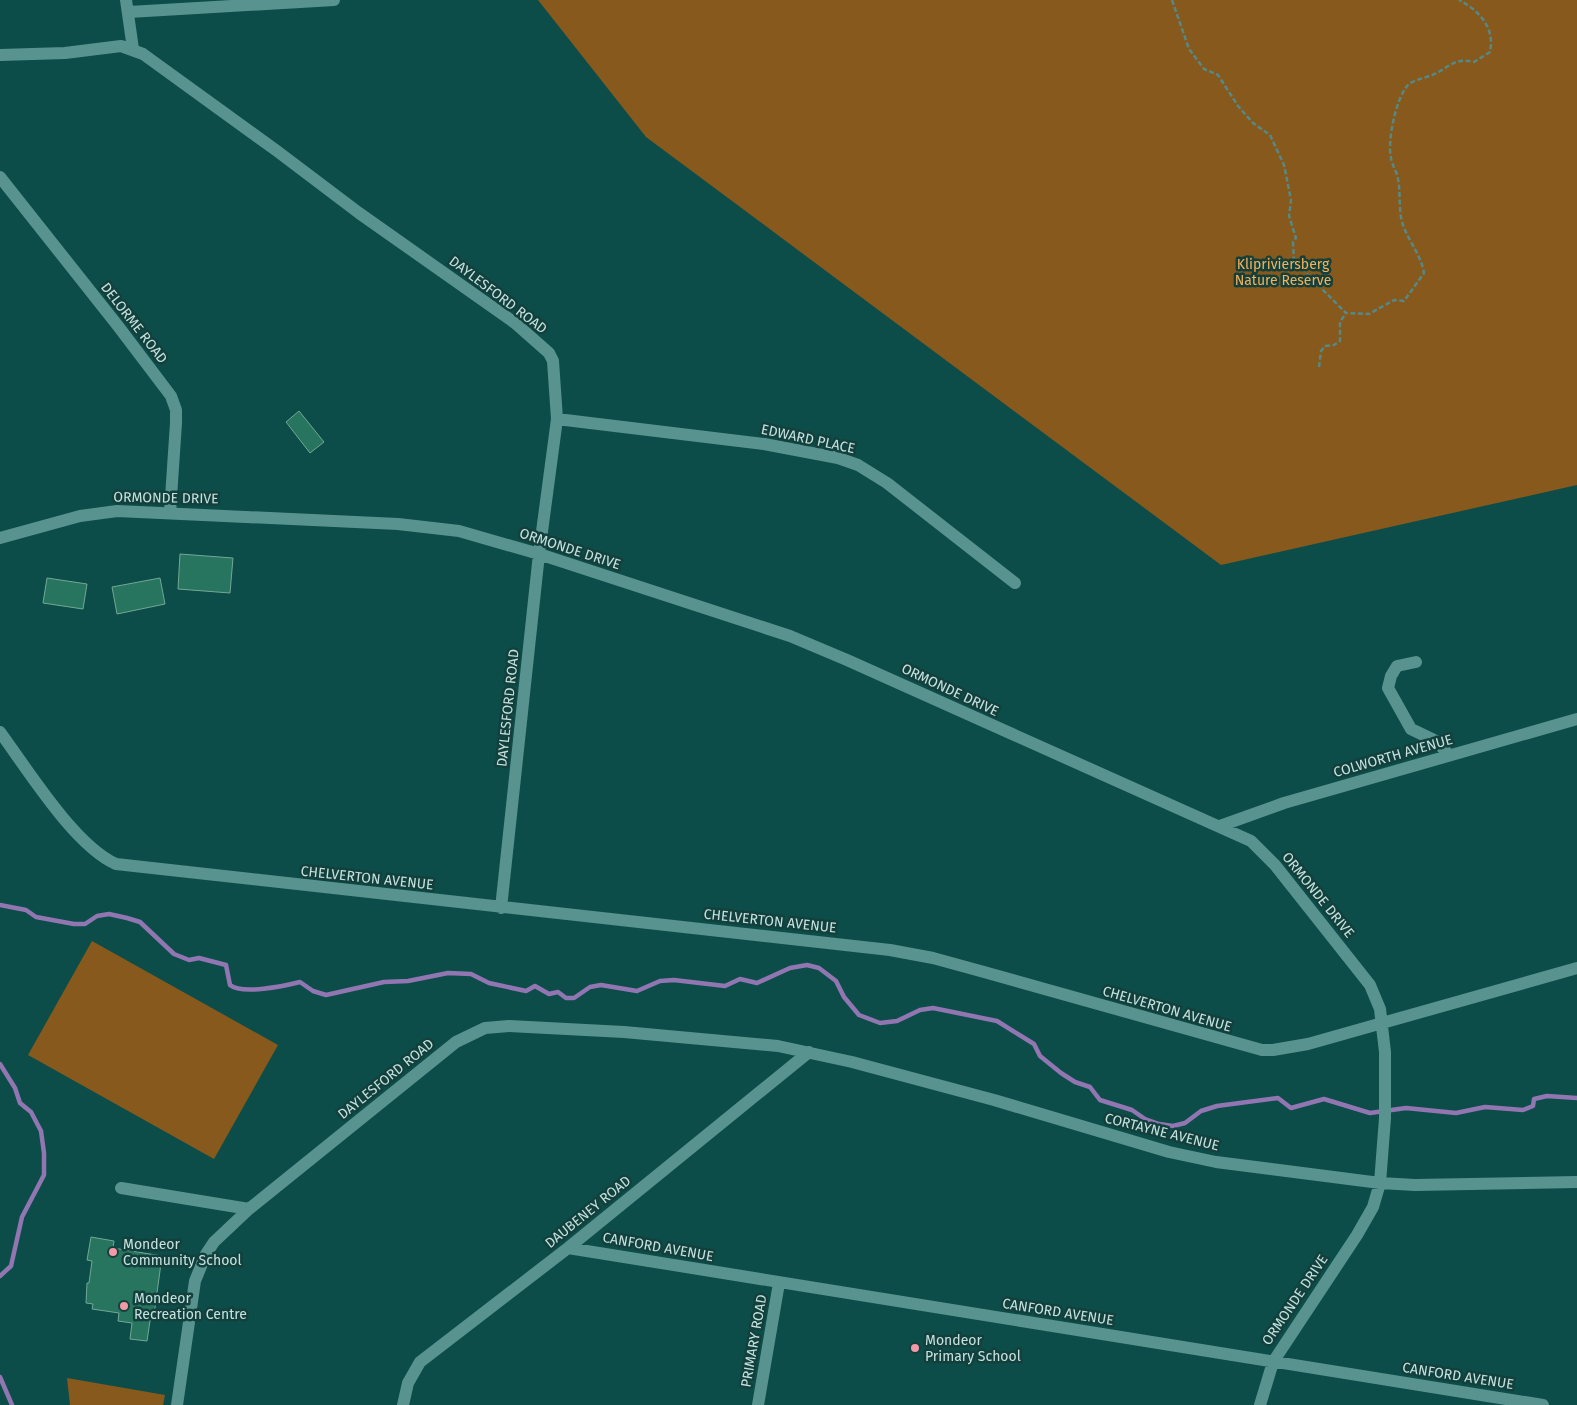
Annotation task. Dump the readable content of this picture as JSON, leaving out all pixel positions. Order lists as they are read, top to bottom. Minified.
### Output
{"streets":{"street":["DAYLESFORD ROAD","DELORME ROAD","EDWARD PLACE","ORMONDE DRIVE","COLWORTH AVENUE","CHELVERTON AVENUE","CORTAYNE AVENUE","DAUBENEY ROAD","CANFORD AVENUE","PRIMARY ROAD"]},"crossings":[["DAYLESFORD ROAD","EDWARD PLACE"],["DAYLESFORD ROAD","ORMONDE DRIVE"],["DAYLESFORD ROAD","CHELVERTON AVENUE"],["DAYLESFORD ROAD","CORTAYNE AVENUE"],["DAYLESFORD ROAD","DAUBENEY ROAD"],["DELORME ROAD","ORMONDE DRIVE"],["ORMONDE DRIVE","COLWORTH AVENUE"],["ORMONDE DRIVE","CHELVERTON AVENUE"],["ORMONDE DRIVE","CORTAYNE AVENUE"],["ORMONDE DRIVE","CANFORD AVENUE"],["CORTAYNE AVENUE","DAUBENEY ROAD"],["DAUBENEY ROAD","CANFORD AVENUE"],["CANFORD AVENUE","PRIMARY ROAD"]],"parks":["Klipriviersberg Nature Reserve"],"places":["Mondeor Community School","Mondeor Recreation Centre","Mondeor Primary School"]}
